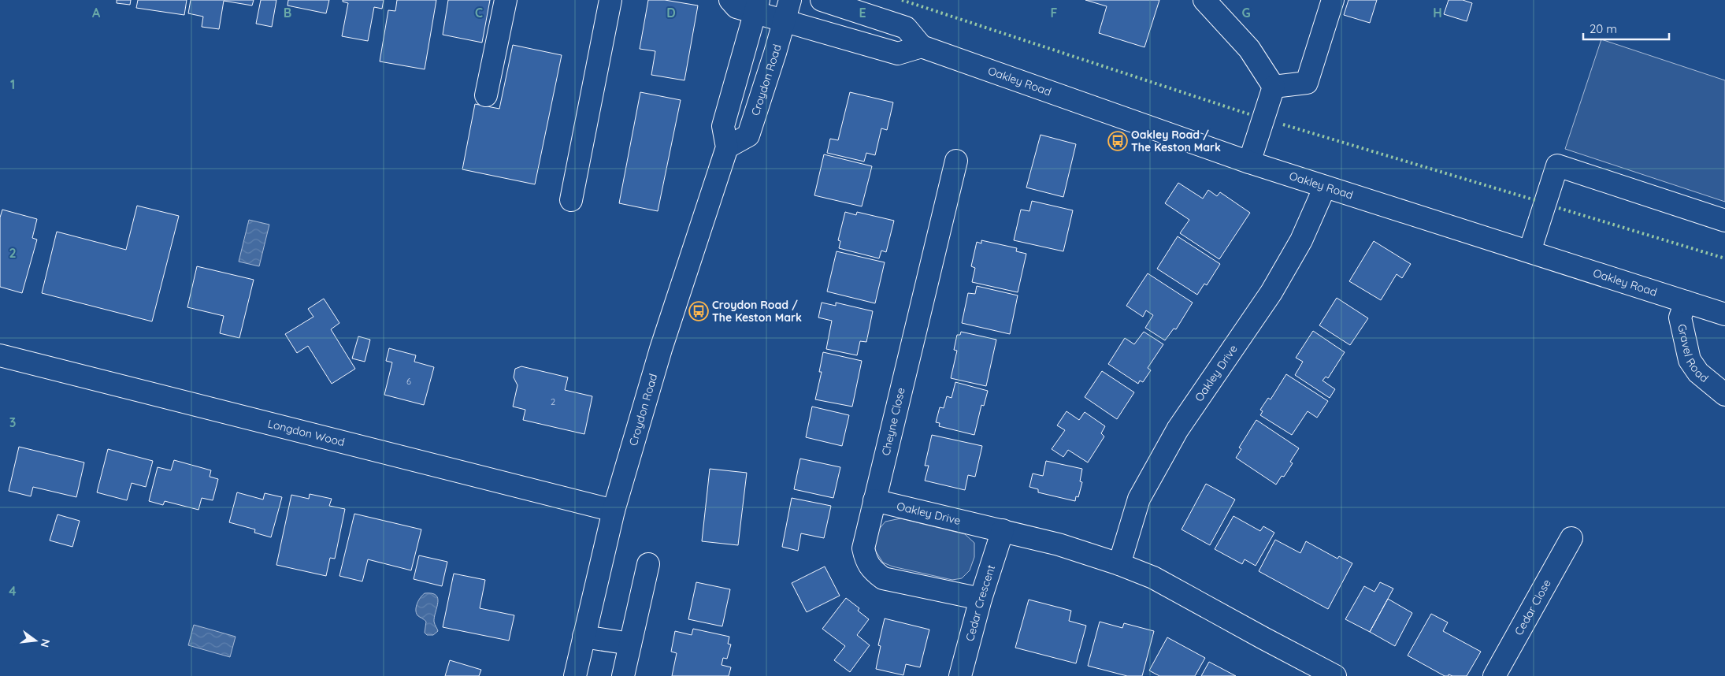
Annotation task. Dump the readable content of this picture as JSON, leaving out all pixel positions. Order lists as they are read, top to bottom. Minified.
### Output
{"streets":{"main road":["Croydon Road","Oakley Road","Gravel Road","Oakley Drive","Cheyne Close","Longdon Wood","Cedar Crescent","Cedar Close"]},"crossings":[["Croydon Road","Longdon Wood"],["Oakley Road","Gravel Road"],["Oakley Road","Oakley Drive"],["Oakley Drive","Cheyne Close"],["Oakley Drive","Cedar Crescent"],["Cheyne Close","Cedar Crescent"]],"places":{"bus stop":["Oakley Road / The Keston Mark","Croydon Road / The Keston Mark"]},"house_numbers":["6","2"],"scale_bar":"20 m","north":"right","grid":{"columns":["A","B","C","D","E","F","G","H"],"rows":["1","2","3","4"]}}
